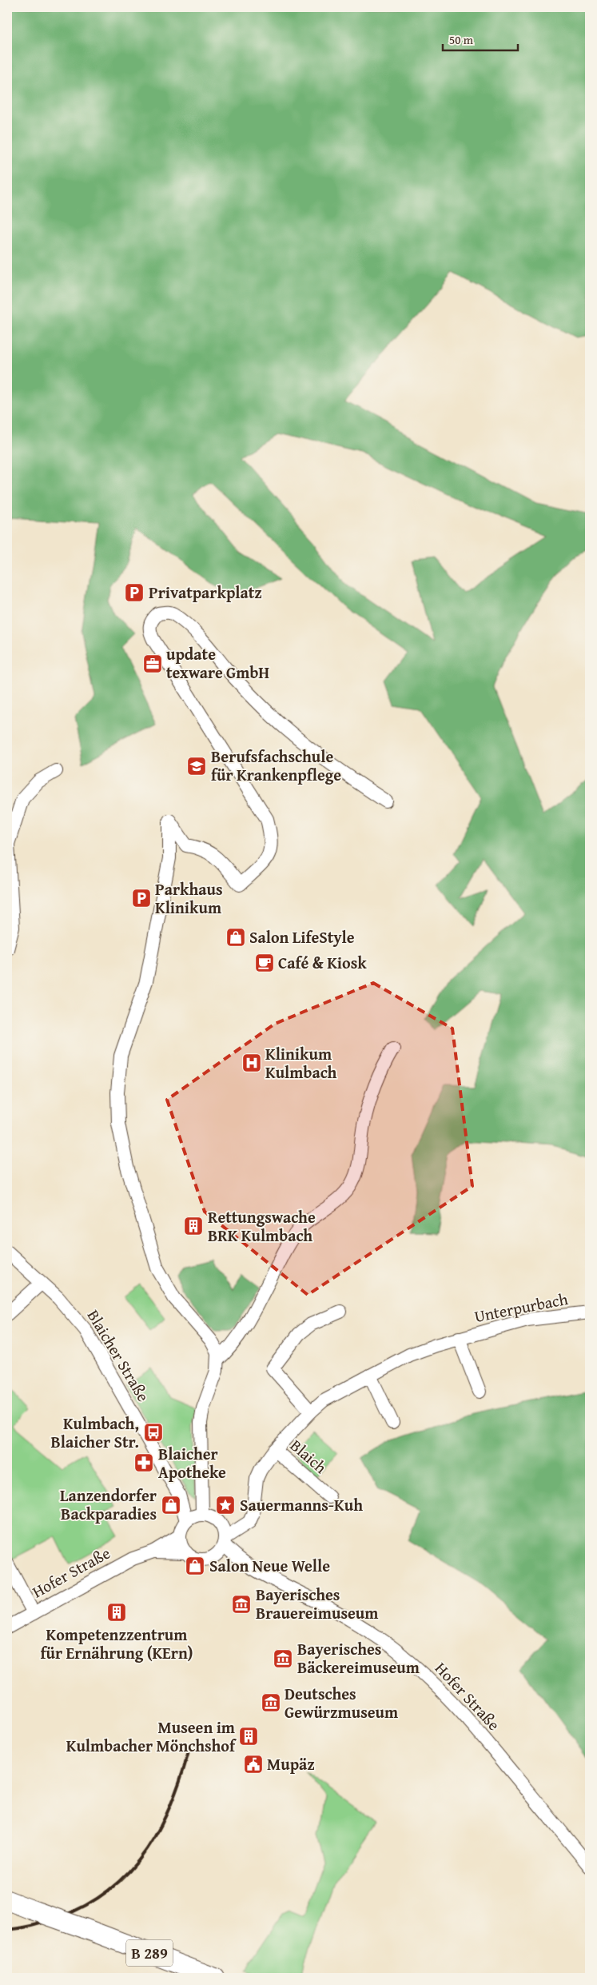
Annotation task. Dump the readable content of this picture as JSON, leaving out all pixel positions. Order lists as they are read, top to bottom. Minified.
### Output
{"streets":{"highway":["B 289"],"street":["Unterpurbach","Blaicher Straße","Blaich","Hofer Straße"]},"crossings":[["Unterpurbach","Blaich"],["Blaicher Straße","Blaich"],["Blaicher Straße","Hofer Straße"],["Blaich","Hofer Straße"]],"places":{"parking":["Privatparkplatz","Parkhaus Klinikum"],"office":["update texware GmbH"],"school or university":["Berufsfachschule für Krankenpflege"],"shop":["Salon LifeStyle","Lanzendorfer Backparadies","Salon Neue Welle"],"cafe":["Café & Kiosk"],"hospital":["Klinikum Kulmbach"],"building":["Rettungswache BRK Kulmbach","Kompetenzzentrum für Ernährung (KErn)","Museen im Kulmbacher Mönchshof"],"bus stop":["Kulmbach, Blaicher Str."],"pharmacy":["Blaicher Apotheke"],"place":["Sauermanns-Kuh"],"museum":["Bayerisches Brauereimuseum","Bayerisches Bäckereimuseum","Deutsches Gewürzmuseum"],"public building":["Mupäz"]},"scale_bar":"50 m"}
